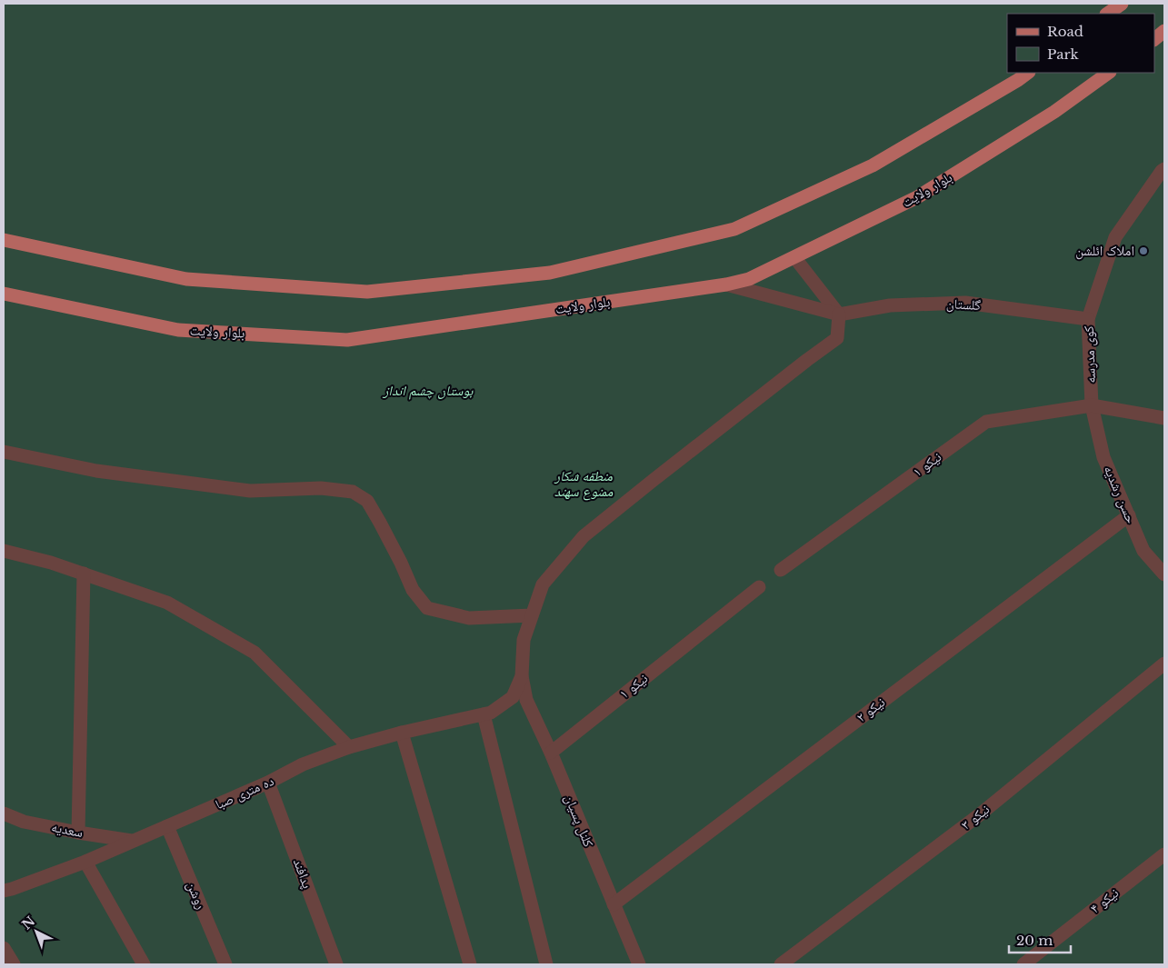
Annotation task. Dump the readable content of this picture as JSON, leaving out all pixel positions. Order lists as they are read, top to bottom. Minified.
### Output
{"streets":{"main road":["بلوار ولایت"],"street":["گلستان","کوی مدرسه","نیکو ۱","حسن رشدیه","نیکو ۲","ده متری صبا","نیکو ۳","کلنل پسیان","سعدیه","پدافند","روشن","نیکو ۴"]},"crossings":[["بلوار ولایت","گلستان"],["گلستان","کوی مدرسه"],["کوی مدرسه","نیکو ۱"],["کوی مدرسه","حسن رشدیه"],["نیکو ۱","حسن رشدیه"],["نیکو ۱","کلنل پسیان"],["حسن رشدیه","نیکو ۲"],["نیکو ۲","کلنل پسیان"],["ده متری صبا","سعدیه"],["ده متری صبا","پدافند"],["ده متری صبا","روشن"]],"parks":["بوستان چشم انداز","منطقه شکار ممنوع سهند"],"places":["املاک ائلشن"],"legend":["Road","Park"],"scale_bar":"20 m","north":"top left"}
